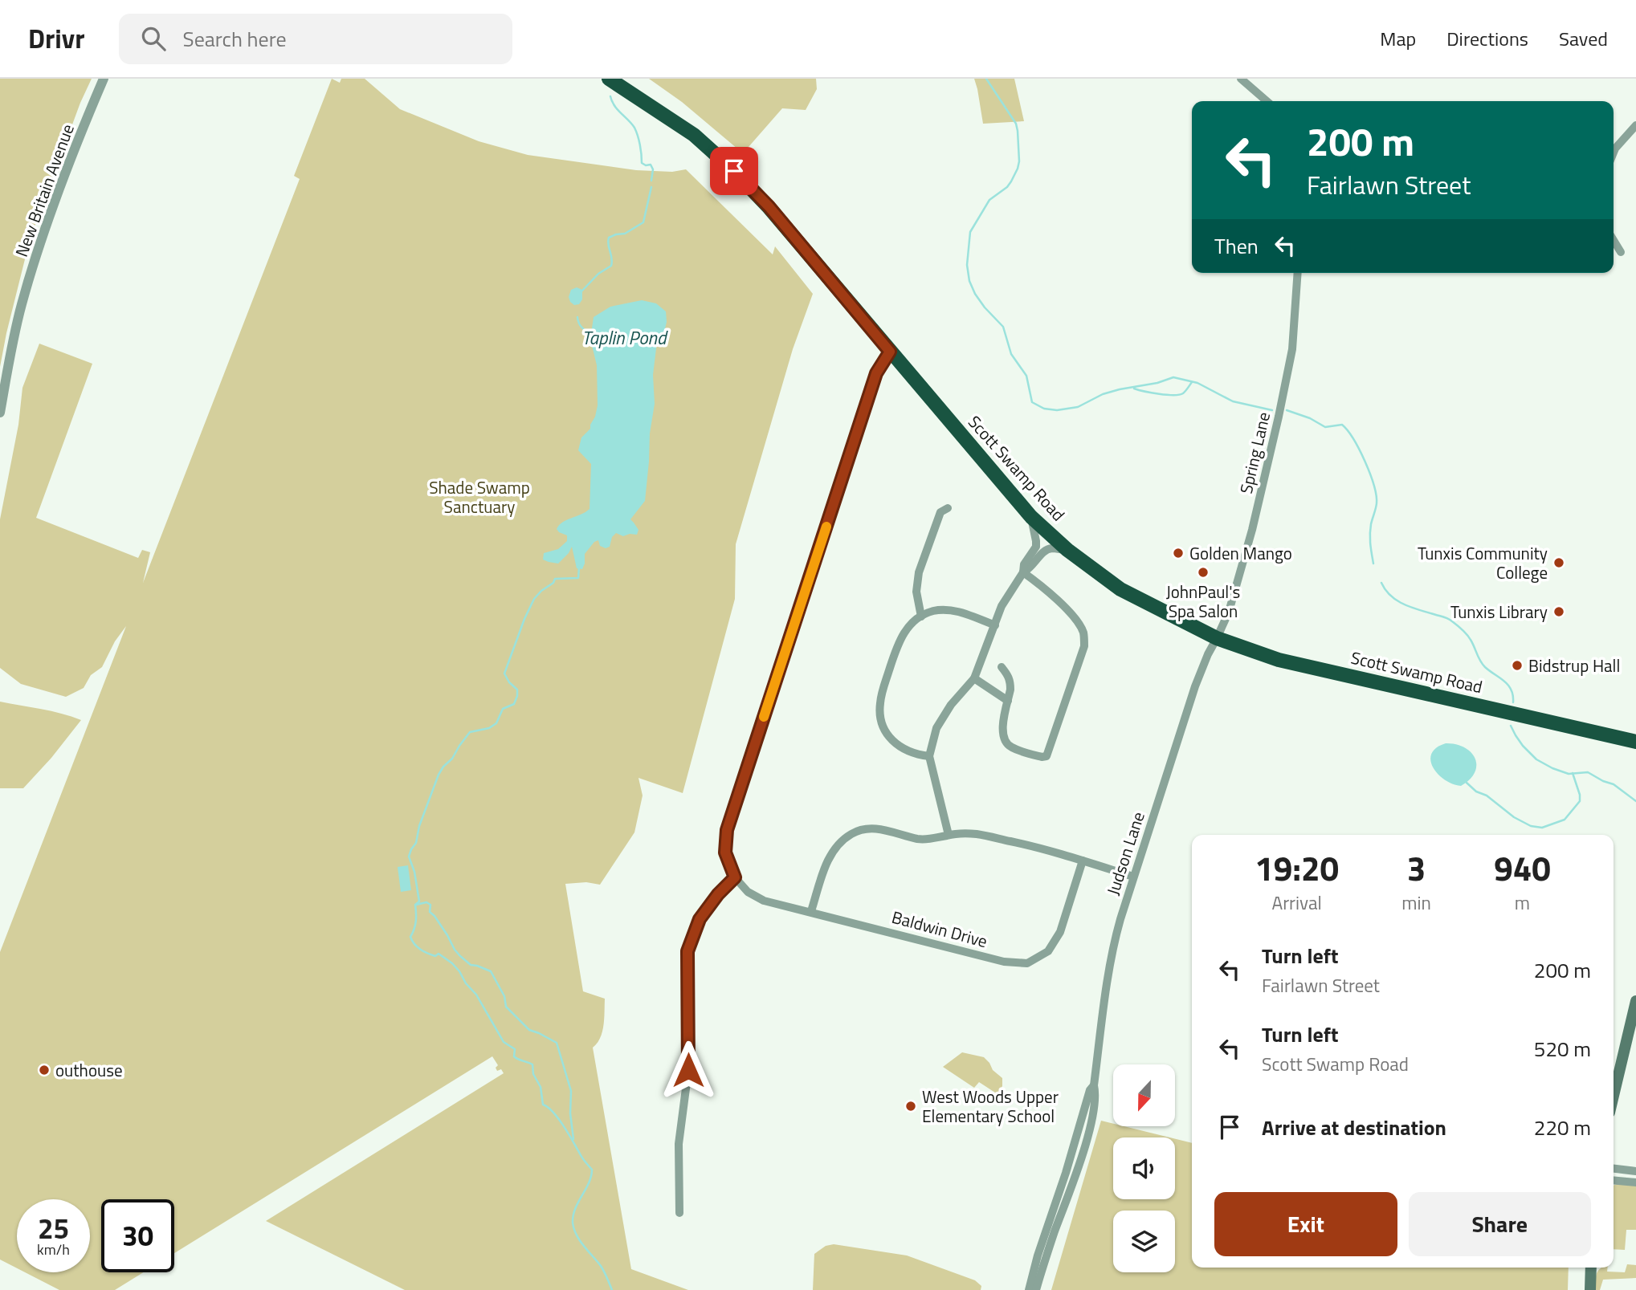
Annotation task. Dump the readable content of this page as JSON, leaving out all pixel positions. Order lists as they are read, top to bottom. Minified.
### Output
{"streets":{"highway":["Scott Swamp Road"],"street":["New Britain Avenue","Spring Lane","Judson Lane","Baldwin Drive"]},"crossings":[["Spring Lane","Scott Swamp Road"],["Spring Lane","Judson Lane"],["Scott Swamp Road","Judson Lane"]],"water":["Taplin Pond"],"parks":["Shade Swamp Sanctuary"],"places":["Golden Mango","Tunxis Community College","JohnPaul's Spa Salon","Tunxis Library","Bidstrup Hall","outhouse","West Woods Upper Elementary School"],"north":"bottom","page":{"header":"Drivr","search":"Search here","nav":["Map","Directions","Saved"],"turn":["200 m","Fairlawn Street"],"then":"Then","eta":["19:20","Arrival","3","min","940","m"],"list":[{"name":"Turn left","note":"Fairlawn Street","value":"200 m"},{"name":"Turn left","note":"Scott Swamp Road","value":"520 m"},{"name":"Arrive at destination","value":"220 m"}],"buttons":["Exit","Share"],"speed":"25 km/h","limit":"30"}}
